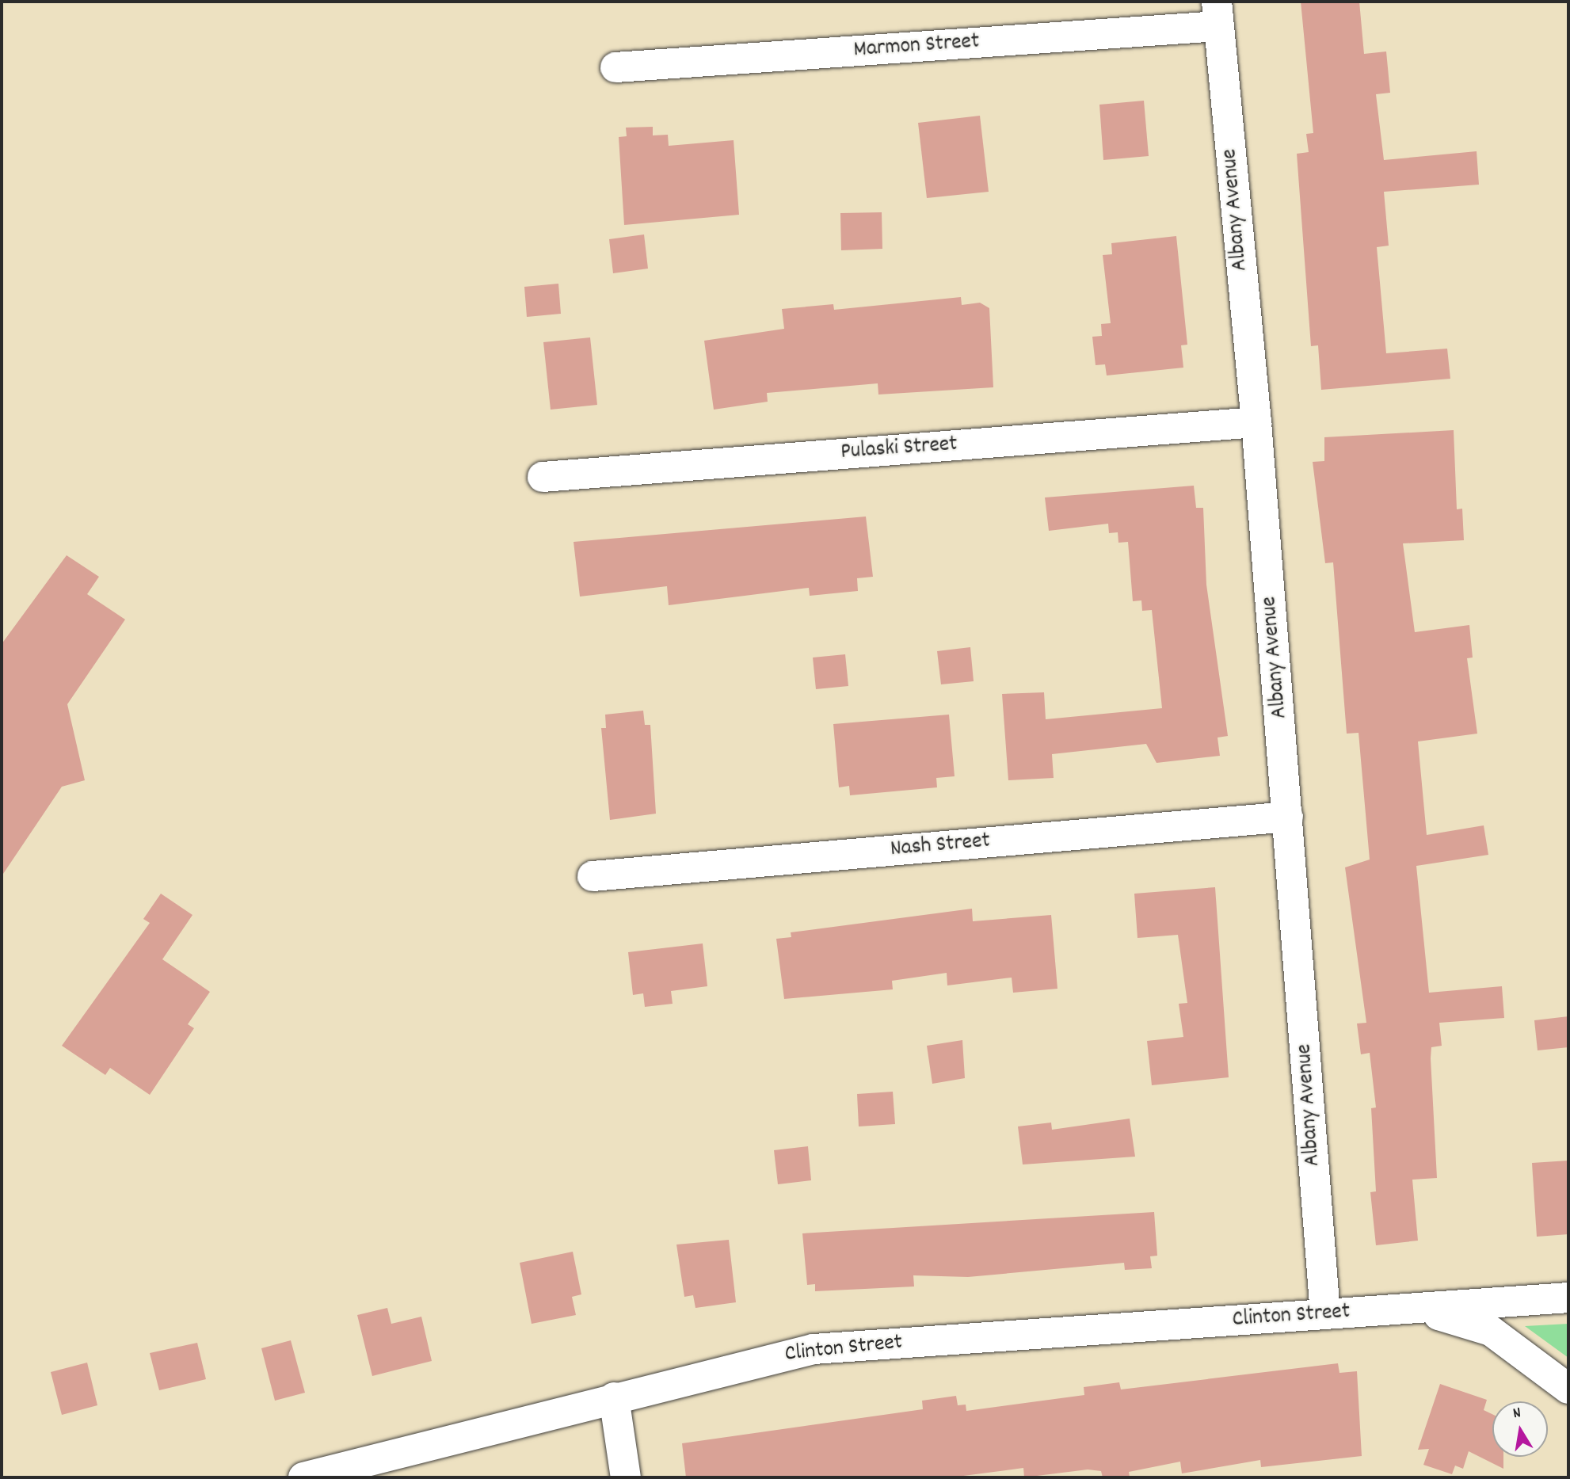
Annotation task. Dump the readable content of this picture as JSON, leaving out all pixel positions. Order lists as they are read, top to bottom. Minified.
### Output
{"streets":{"street":["Marmon Street","Albany Avenue","Pulaski Street","Nash Street","Clinton Street"]},"crossings":[["Marmon Street","Albany Avenue"],["Albany Avenue","Pulaski Street"],["Albany Avenue","Nash Street"],["Albany Avenue","Clinton Street"]],"north":"top"}
